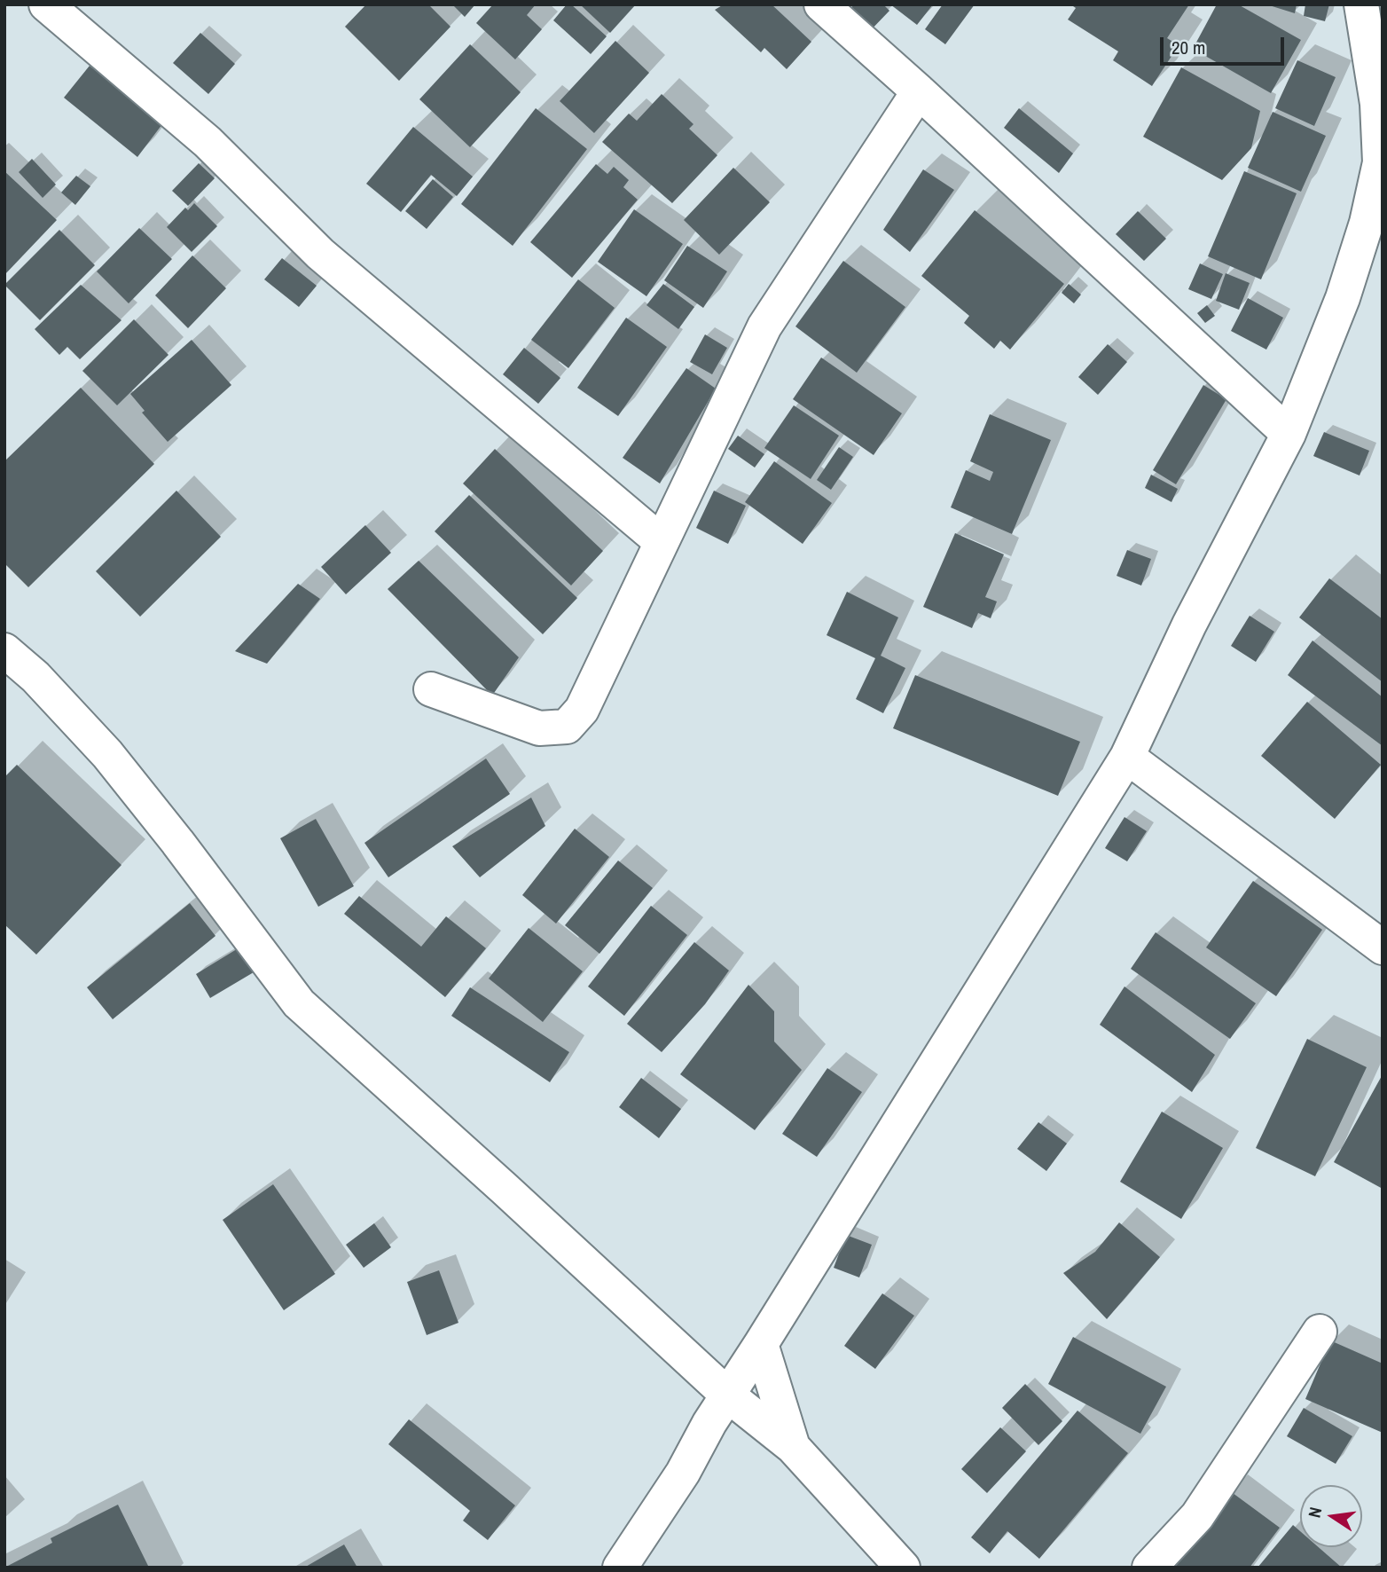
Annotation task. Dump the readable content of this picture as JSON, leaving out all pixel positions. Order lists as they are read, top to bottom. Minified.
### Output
{"scale_bar":"20 m","north":"left"}
